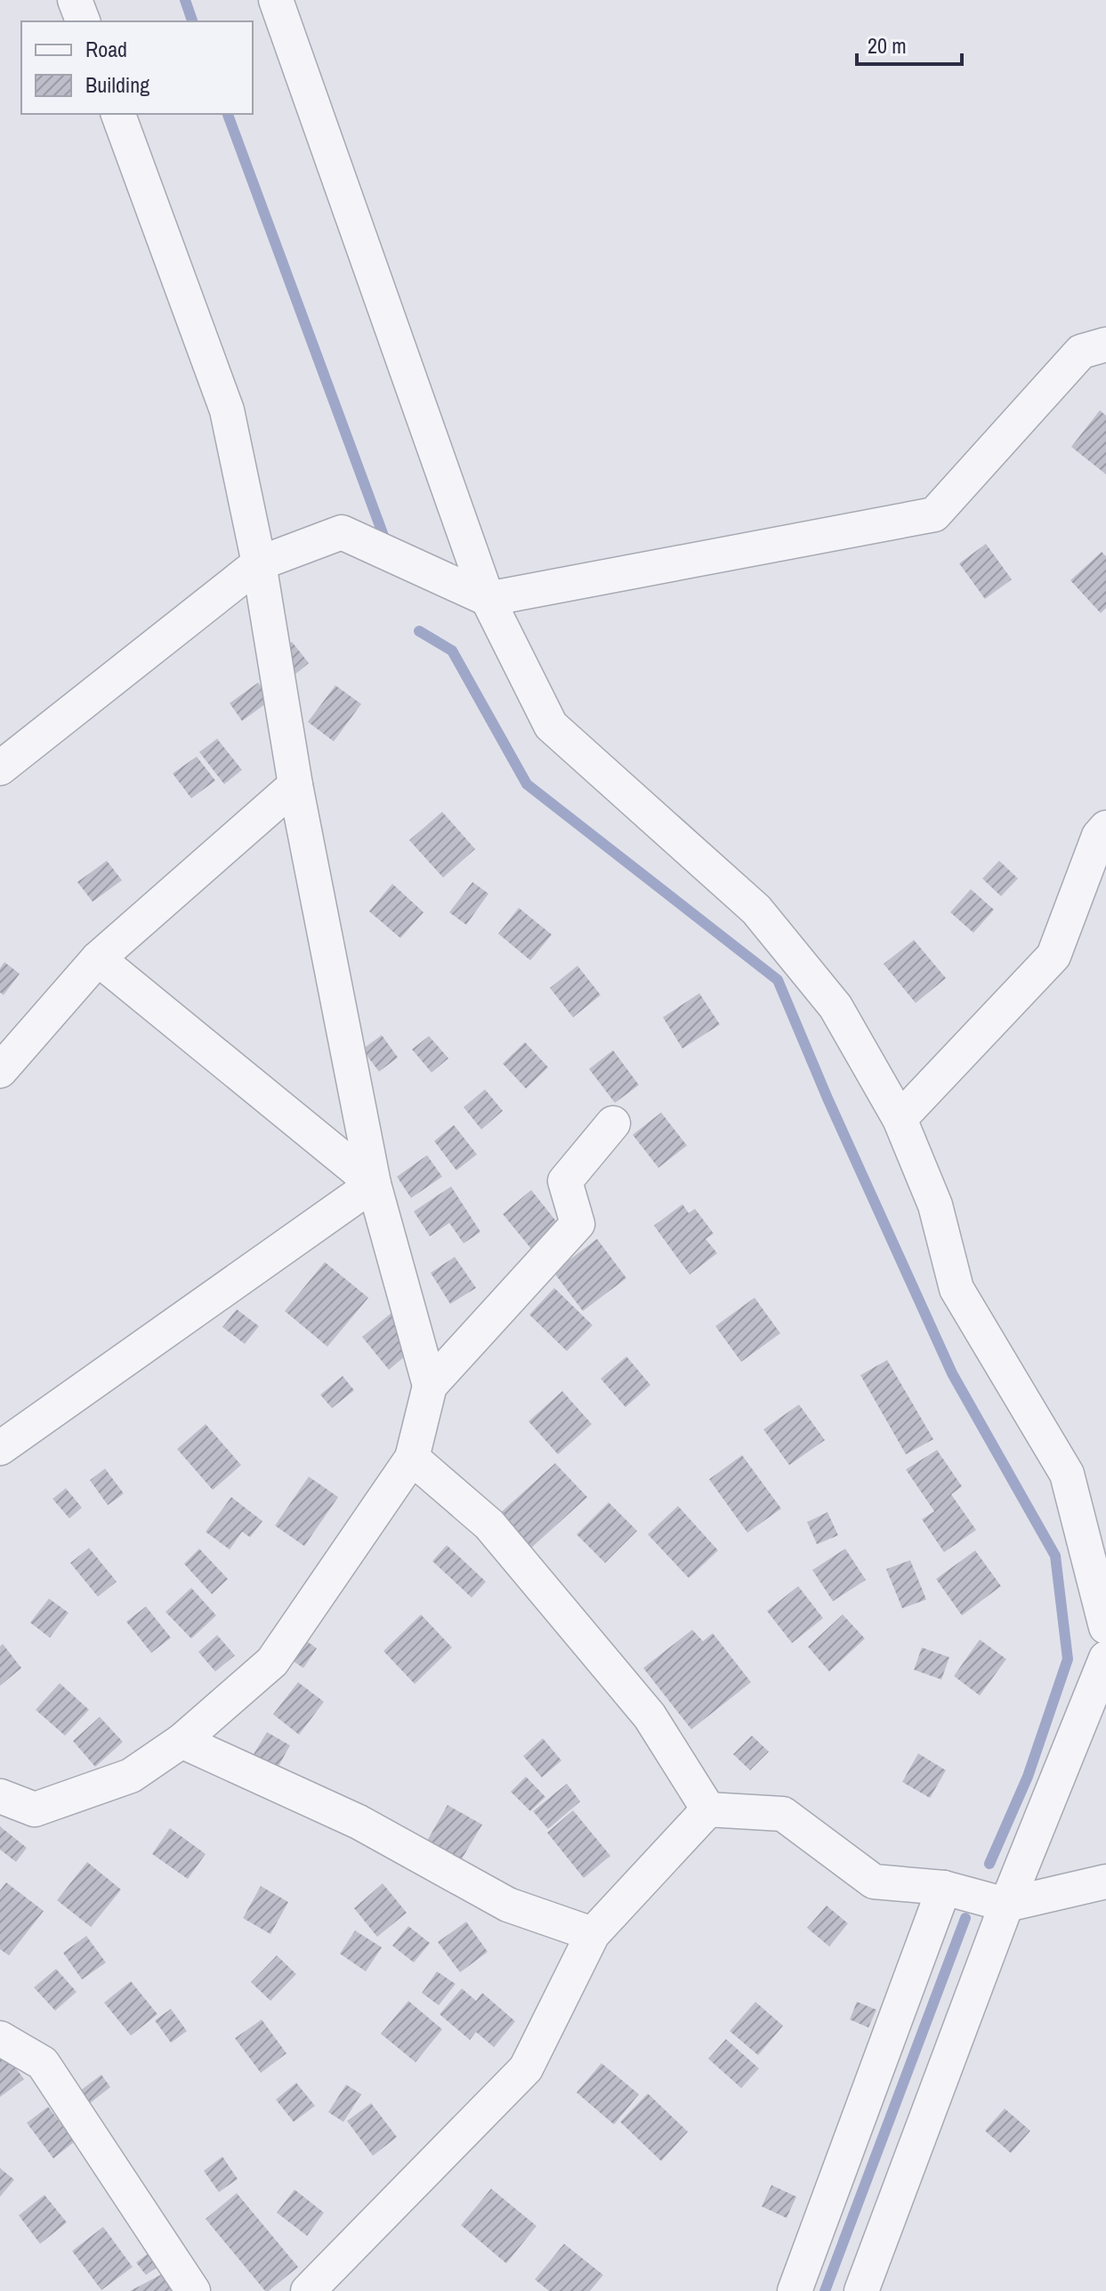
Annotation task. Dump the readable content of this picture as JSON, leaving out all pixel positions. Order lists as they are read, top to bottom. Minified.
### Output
{"legend":["Road","Building"],"scale_bar":"20 m"}
